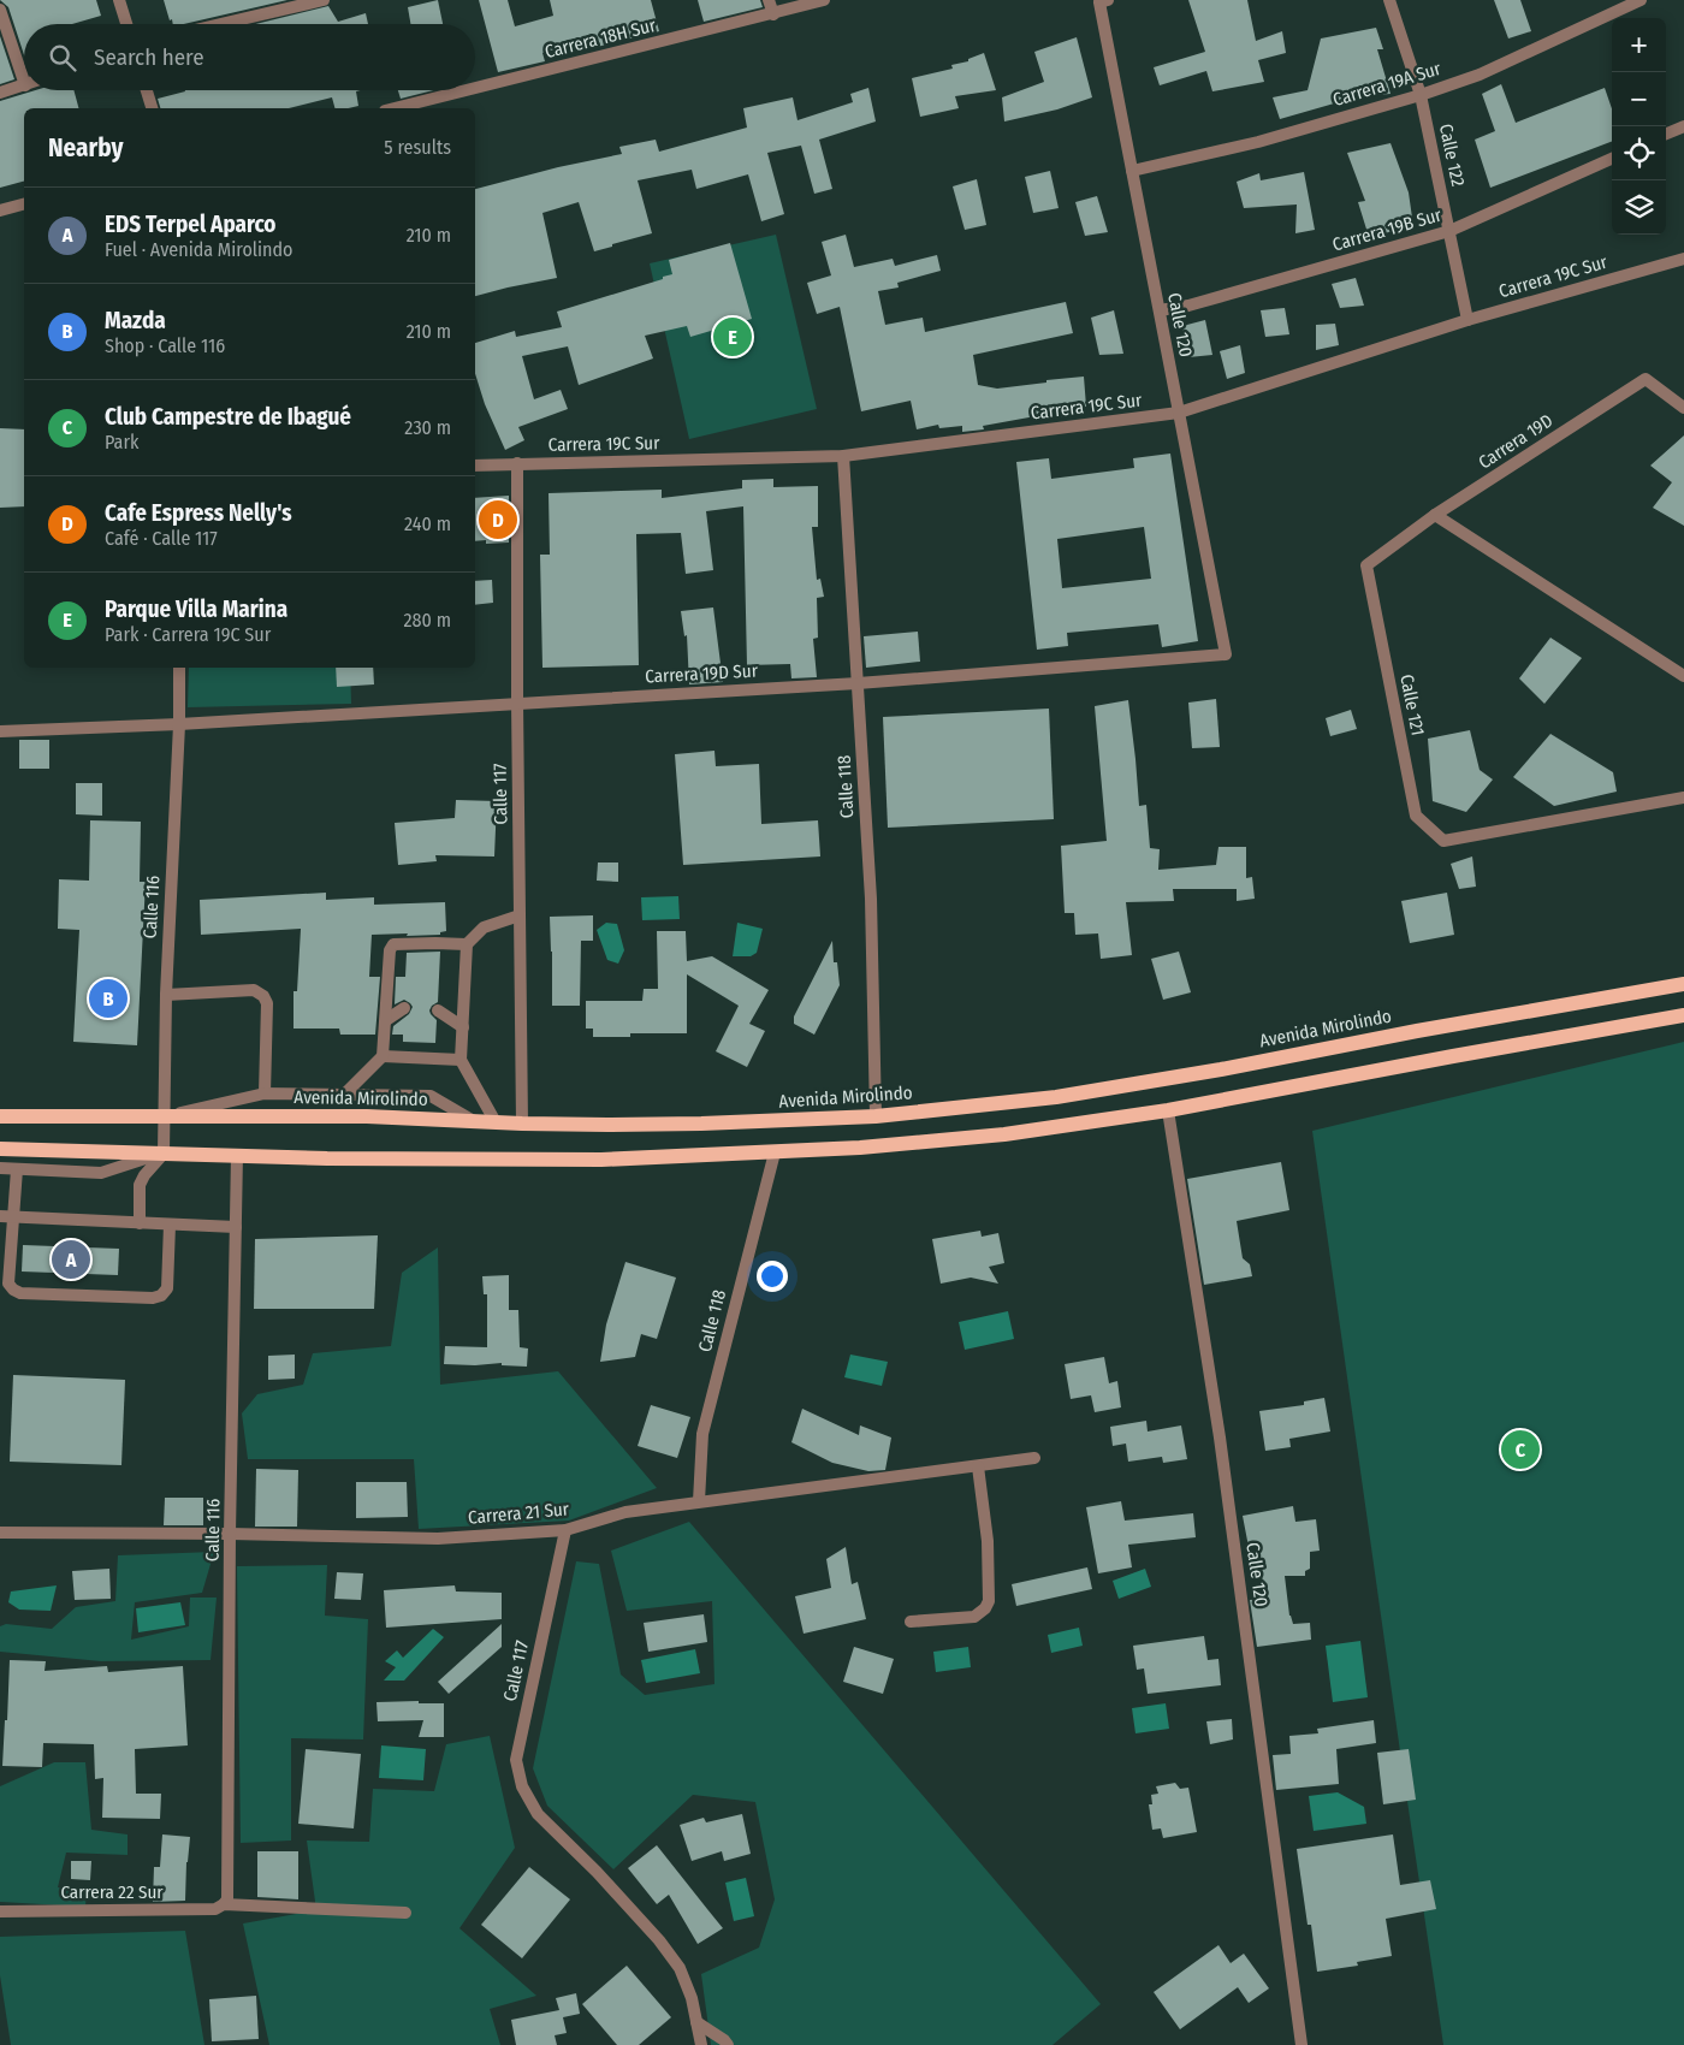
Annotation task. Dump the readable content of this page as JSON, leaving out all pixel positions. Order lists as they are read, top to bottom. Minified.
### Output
{"streets":{"main road":["Avenida Mirolindo"],"street":["Carrera 18H Sur","Carrera 19A Sur","Calle 122","Carrera 19B Sur","Carrera 19C Sur","Calle 120","Carrera 19D","Carrera 19D Sur","Calle 121","Calle 118","Calle 117","Calle 116","Carrera 21 Sur","Carrera 22 Sur"]},"crossings":[["Carrera 19A Sur","Calle 122"],["Carrera 19A Sur","Calle 120"],["Calle 122","Carrera 19B Sur"],["Calle 122","Carrera 19C Sur"],["Carrera 19B Sur","Calle 120"],["Carrera 19C Sur","Calle 120"],["Carrera 19C Sur","Calle 118"],["Carrera 19C Sur","Calle 117"],["Calle 120","Carrera 19D Sur"],["Carrera 19D","Calle 121"],["Carrera 19D Sur","Calle 118"],["Carrera 19D Sur","Calle 117"],["Carrera 19D Sur","Calle 116"],["Calle 118","Avenida Mirolindo"],["Calle 118","Carrera 21 Sur"],["Calle 117","Avenida Mirolindo"],["Calle 117","Carrera 21 Sur"],["Calle 116","Avenida Mirolindo"],["Calle 116","Carrera 21 Sur"],["Calle 116","Carrera 22 Sur"]],"page":{"map_buttons":["+","−"],"search":"Search here","heading":["Nearby","5 results"],"list":[{"mark":"A","name":"EDS Terpel Aparco","note":"Fuel · Avenida Mirolindo","value":"210 m"},{"mark":"B","name":"Mazda","note":"Shop · Calle 116","value":"210 m"},{"mark":"C","name":"Club Campestre de Ibagué","note":"Park","value":"230 m"},{"mark":"D","name":"Cafe Espress Nelly's","note":"Café · Calle 117","value":"240 m"},{"mark":"E","name":"Parque Villa Marina","note":"Park · Carrera 19C Sur","value":"280 m"}],"pins":["E","D","B","A","C"]}}
